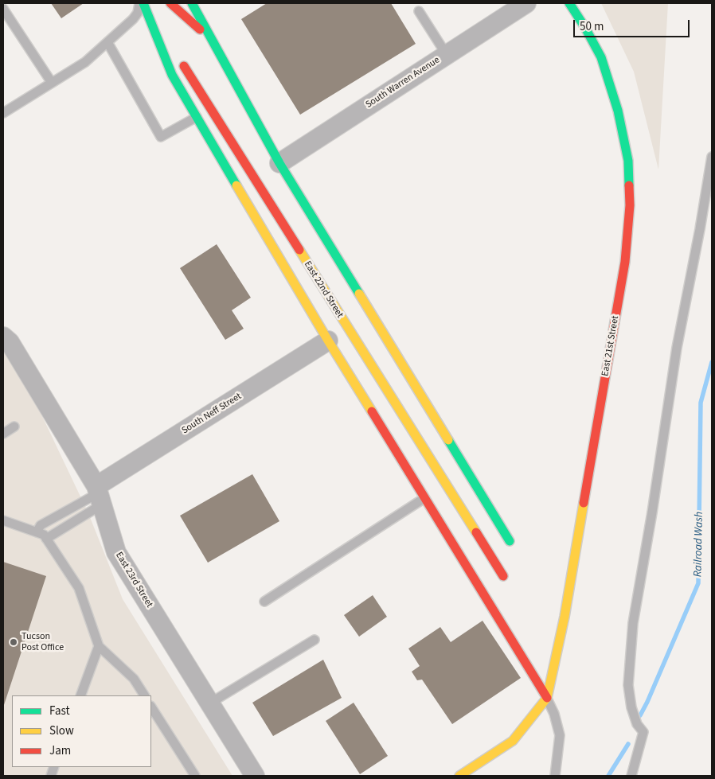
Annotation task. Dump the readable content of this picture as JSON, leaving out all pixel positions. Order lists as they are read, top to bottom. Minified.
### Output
{"streets":{"main road":["East 22nd Street","East 21st Street"],"street":["South Warren Avenue","South Neff Street","East 23rd Street"]},"crossings":[["South Neff Street","East 23rd Street"]],"water":["Railroad Wash"],"places":["Tucson Post Office"],"legend":["Fast","Slow","Jam"],"scale_bar":"50 m"}
